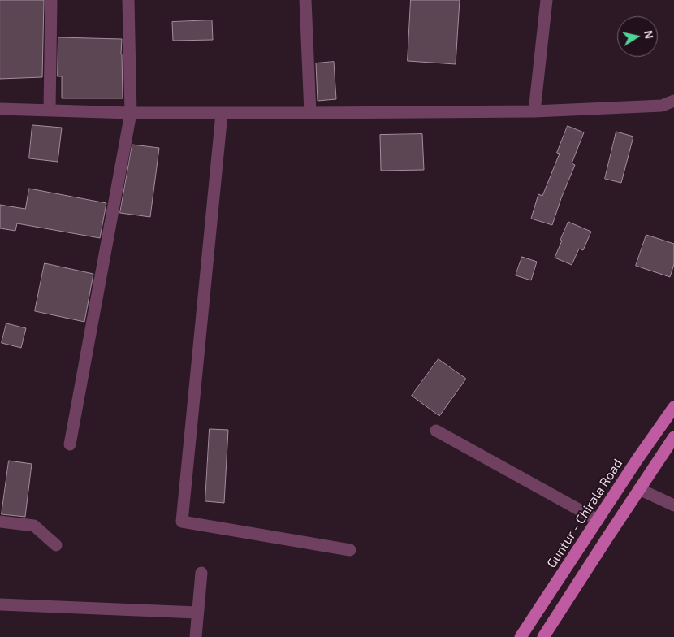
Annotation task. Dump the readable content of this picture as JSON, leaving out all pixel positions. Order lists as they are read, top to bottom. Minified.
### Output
{"streets":{"main road":["Guntur - Chirala Road"]},"north":"right"}
